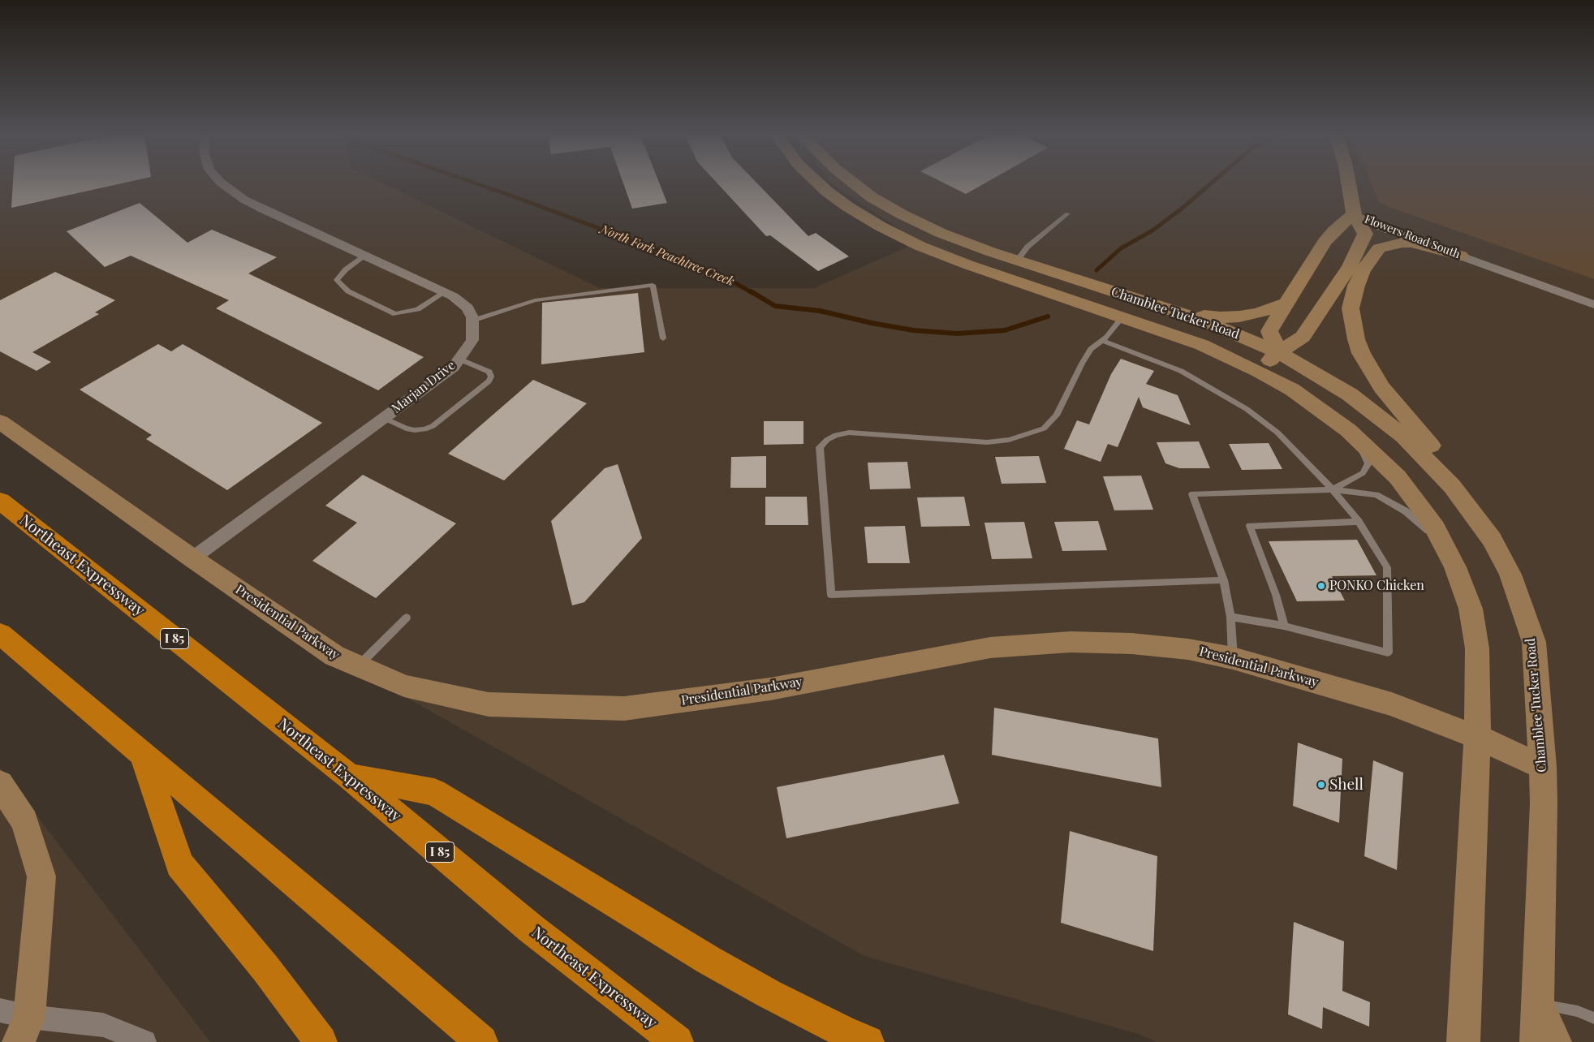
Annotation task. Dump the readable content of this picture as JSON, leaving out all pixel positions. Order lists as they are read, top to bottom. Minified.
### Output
{"streets":{"highway":["Northeast Expressway","I 85"],"main road":["Chamblee Tucker Road","Presidential Parkway"],"street":["Flowers Road South","Marjan Drive"]},"crossings":[["Chamblee Tucker Road","Presidential Parkway"],["Marjan Drive","Presidential Parkway"]],"water":["North Fork Peachtree Creek"],"places":["PONKO Chicken","Shell"]}
